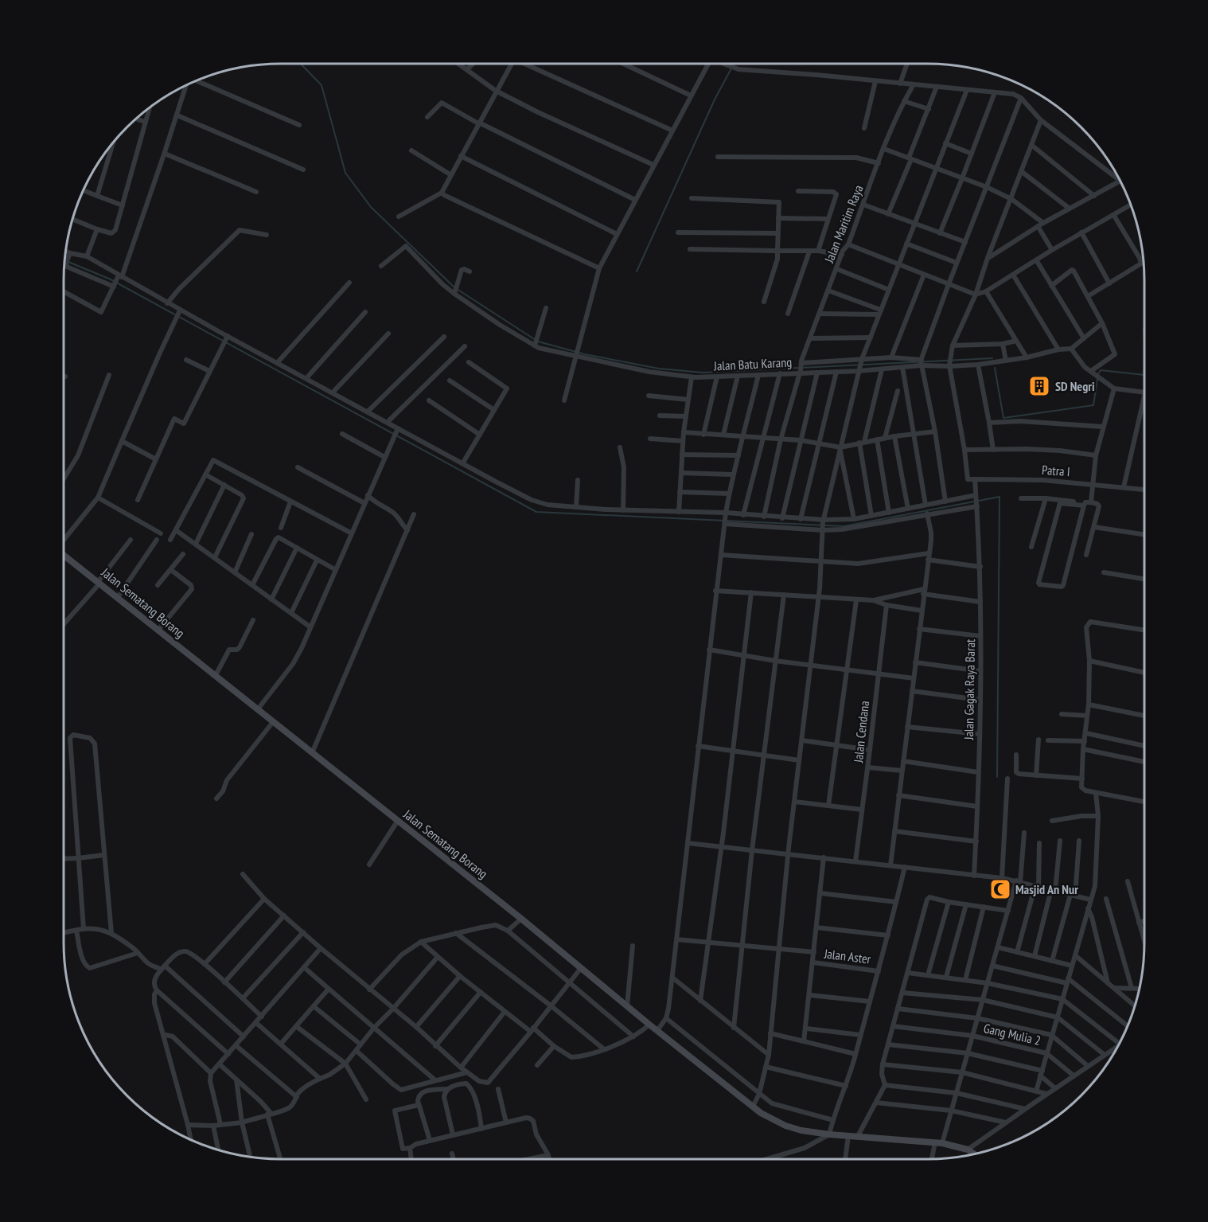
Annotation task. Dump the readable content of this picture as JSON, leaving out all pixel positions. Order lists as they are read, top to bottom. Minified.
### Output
{"streets":{"street":["Jalan Maritim Raya","Jalan Batu Karang","Patra I","Jalan Sematang Borang","Jalan Gagak Raya Barat","Jalan Cendana","Jalan Aster","Gang Mulia 2"]},"crossings":[["Jalan Maritim Raya","Jalan Batu Karang"]],"places":{"building":["SD Negri"],"mosque":["Masjid An Nur"]}}
